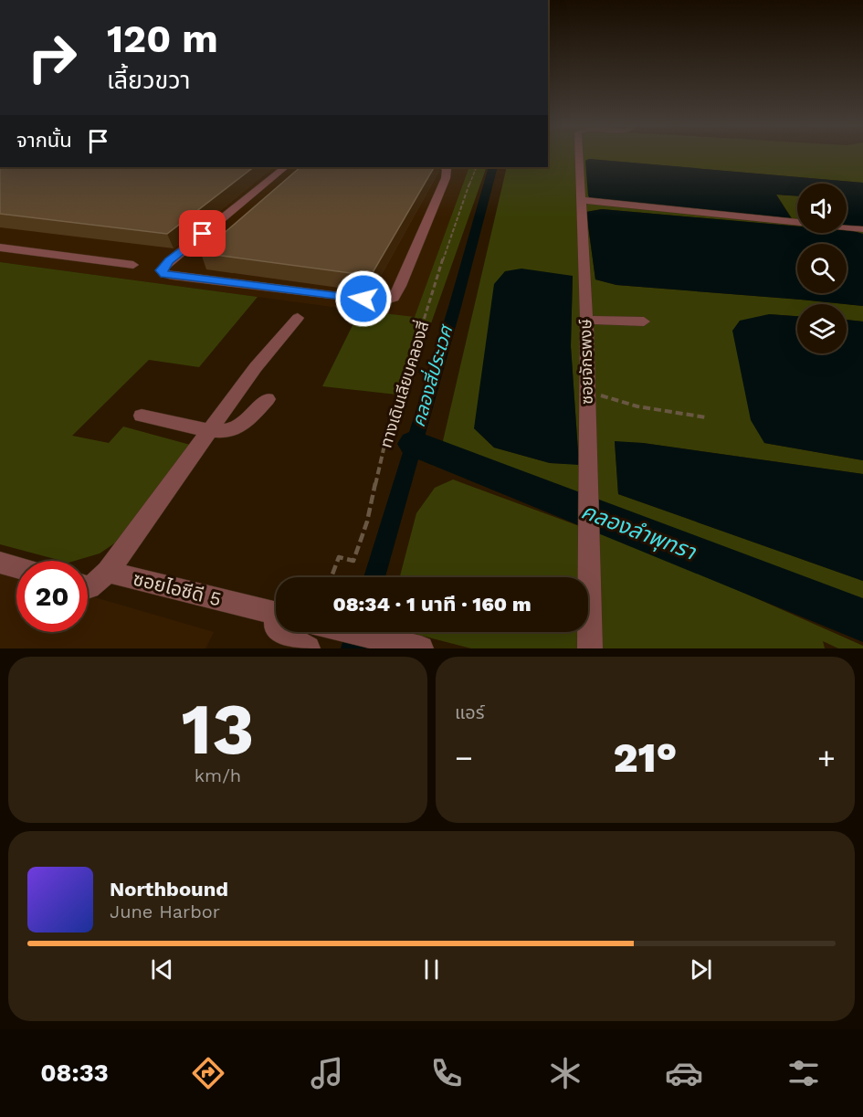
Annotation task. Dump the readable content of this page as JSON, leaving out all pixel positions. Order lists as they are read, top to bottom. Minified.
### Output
{"streets":{"street":["ซอยจักรพงษ์","ซอยไอซีดี 5"],"path":["ทางเดินเลียบคลองสี่"]},"water":["คลองสี่ประเวศ","คลองลำพุทรา"],"page":{"turn":["120 m","เลี้ยวขวา"],"then":"จากนั้น","limit":"20","trip":"08:34 · 1 นาที · 160 m","tile":[["13","km/h"],"แอร์"],"heat":["−","21°","+"],"song":["Northbound","June Harbor"],"tabs":"08:33"}}
